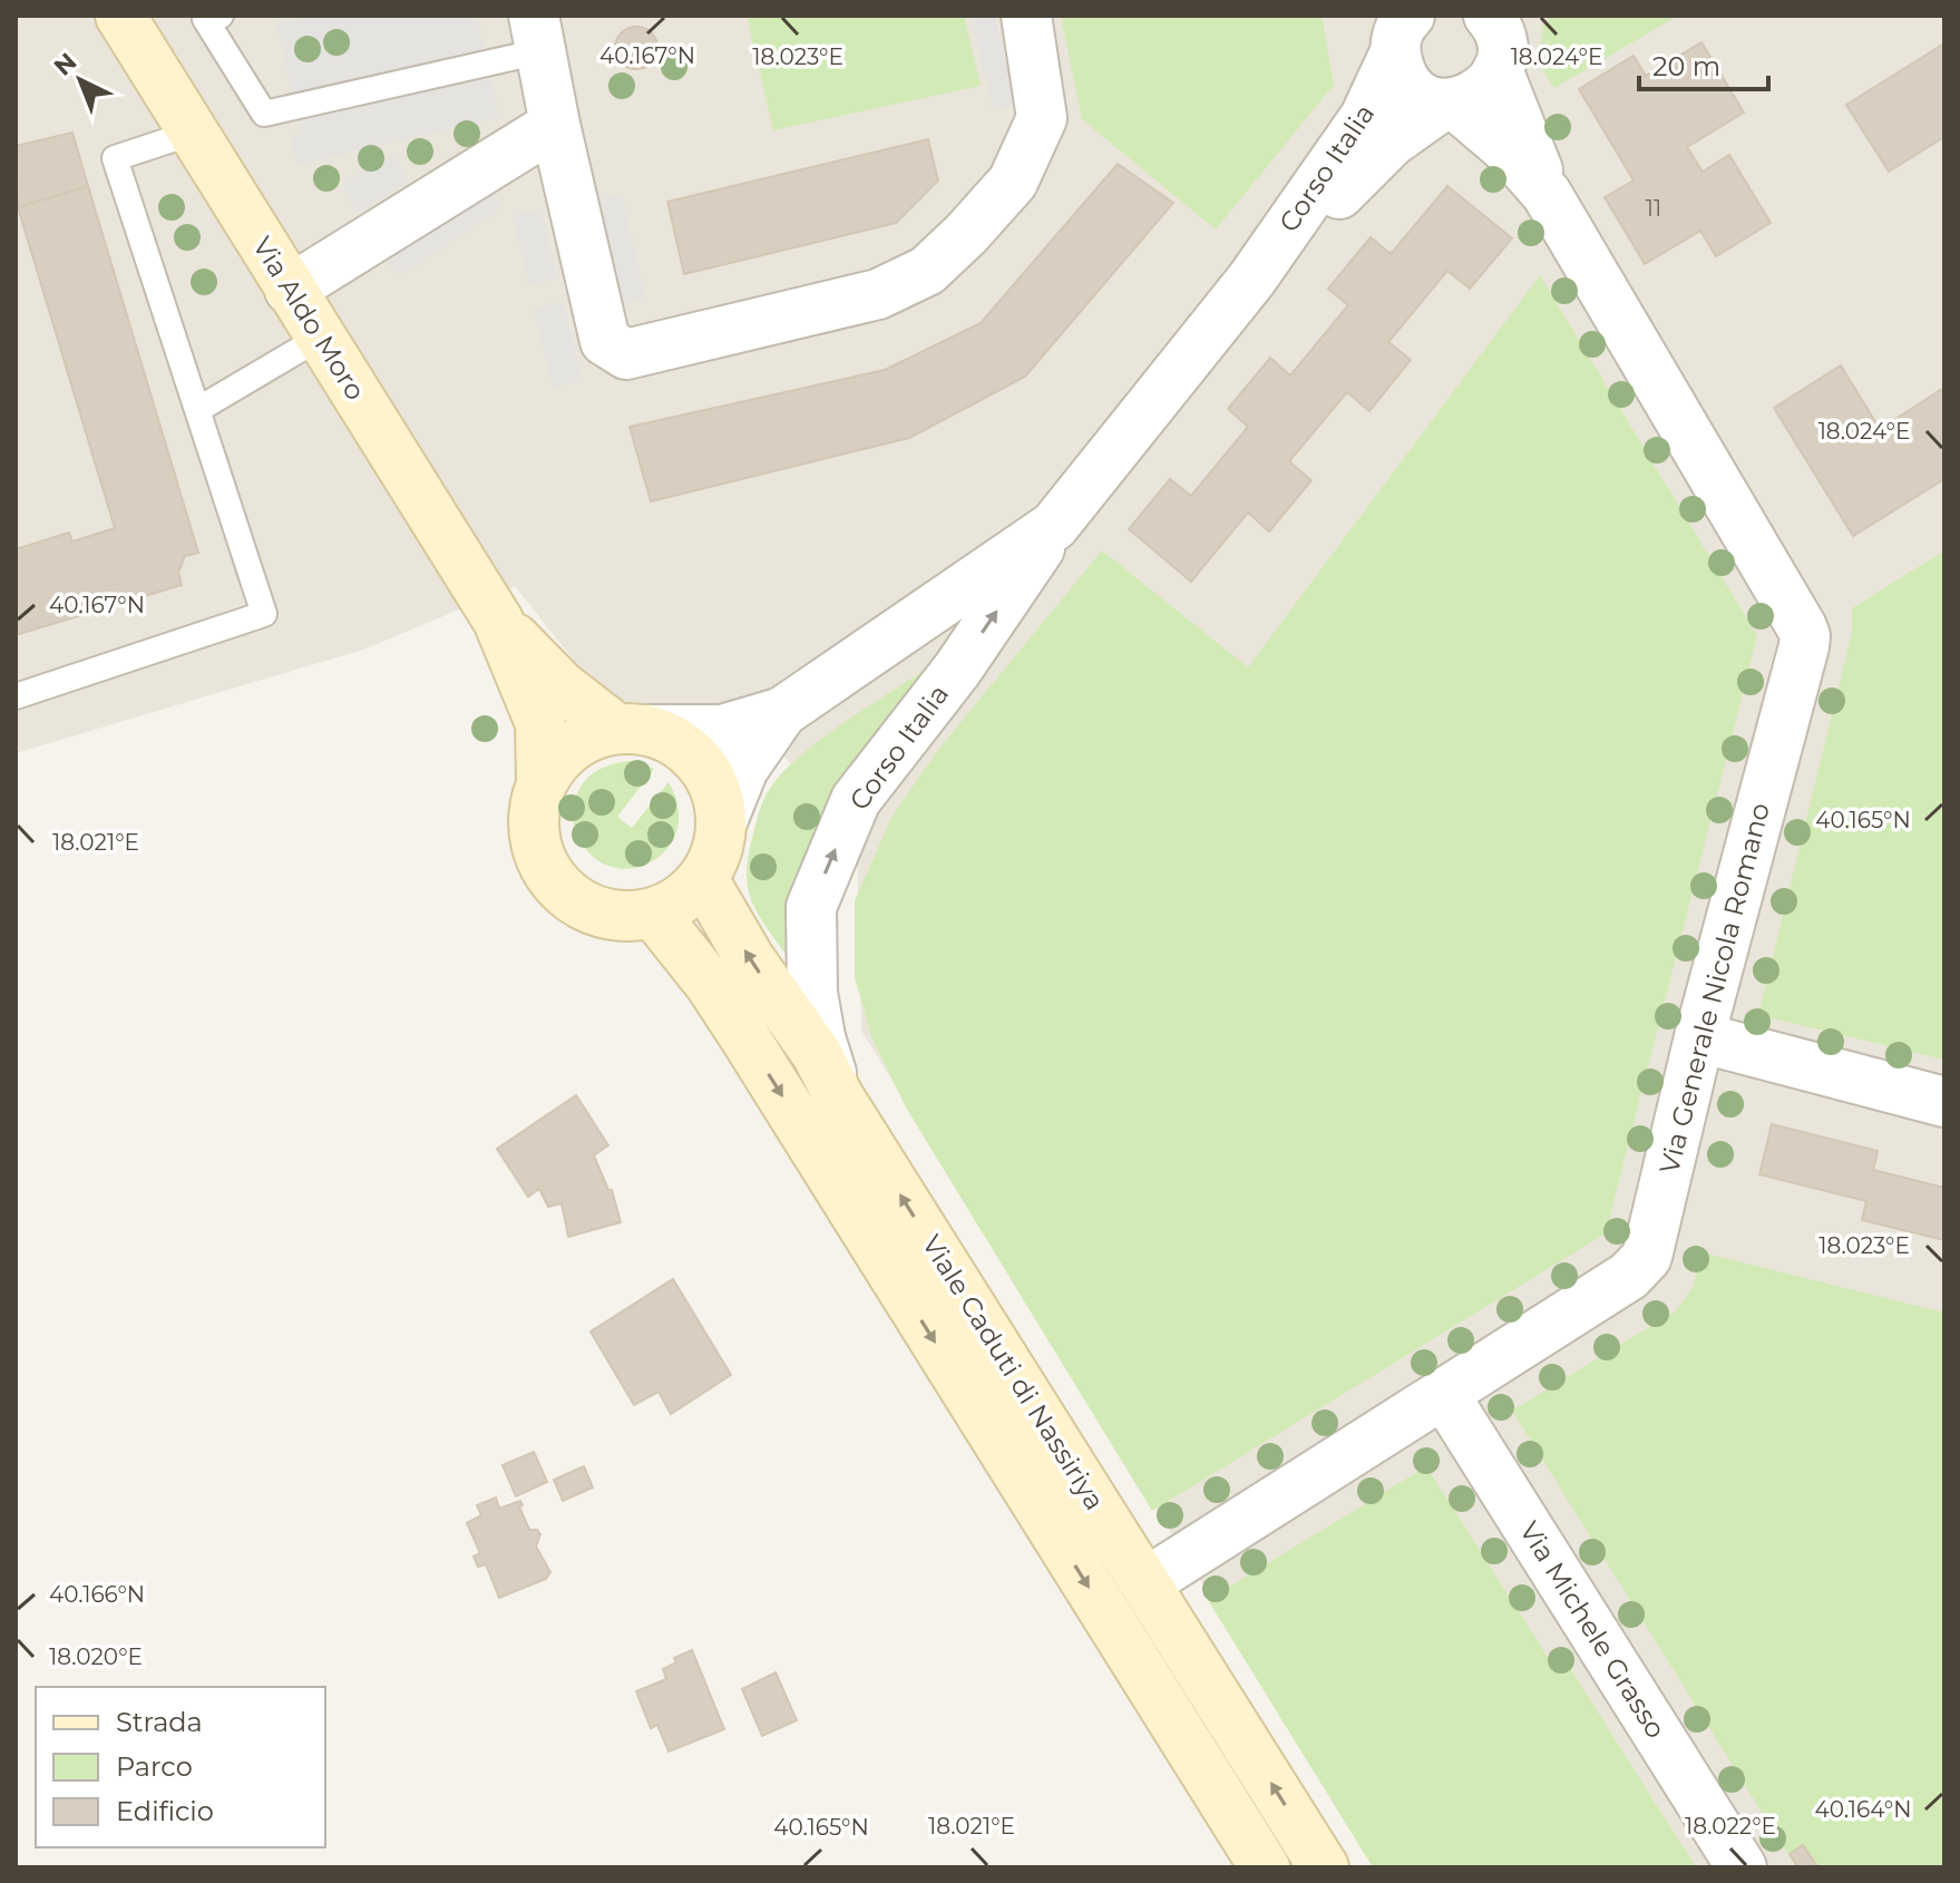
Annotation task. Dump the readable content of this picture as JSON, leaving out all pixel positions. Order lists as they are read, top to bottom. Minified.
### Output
{"streets":{"main road":["Via Aldo Moro","Viale Caduti di Nassiriya"],"street":["Corso Italia","Via Generale Nicola Romano","Via Michele Grasso"]},"crossings":[["Corso Italia","Via Aldo Moro"],["Corso Italia","Via Generale Nicola Romano"],["Corso Italia","Viale Caduti di Nassiriya"],["Via Aldo Moro","Viale Caduti di Nassiriya"],["Via Generale Nicola Romano","Viale Caduti di Nassiriya"],["Via Generale Nicola Romano","Via Michele Grasso"]],"house_numbers":["11"],"legend":["Strada","Parco","Edificio"],"scale_bar":"20 m","north":"top left","coordinates":["40.167°N","18.024°E","18.023°E","40.165°N","18.021°E","40.166°N","18.020°E","40.164°N","18.022°E"]}
